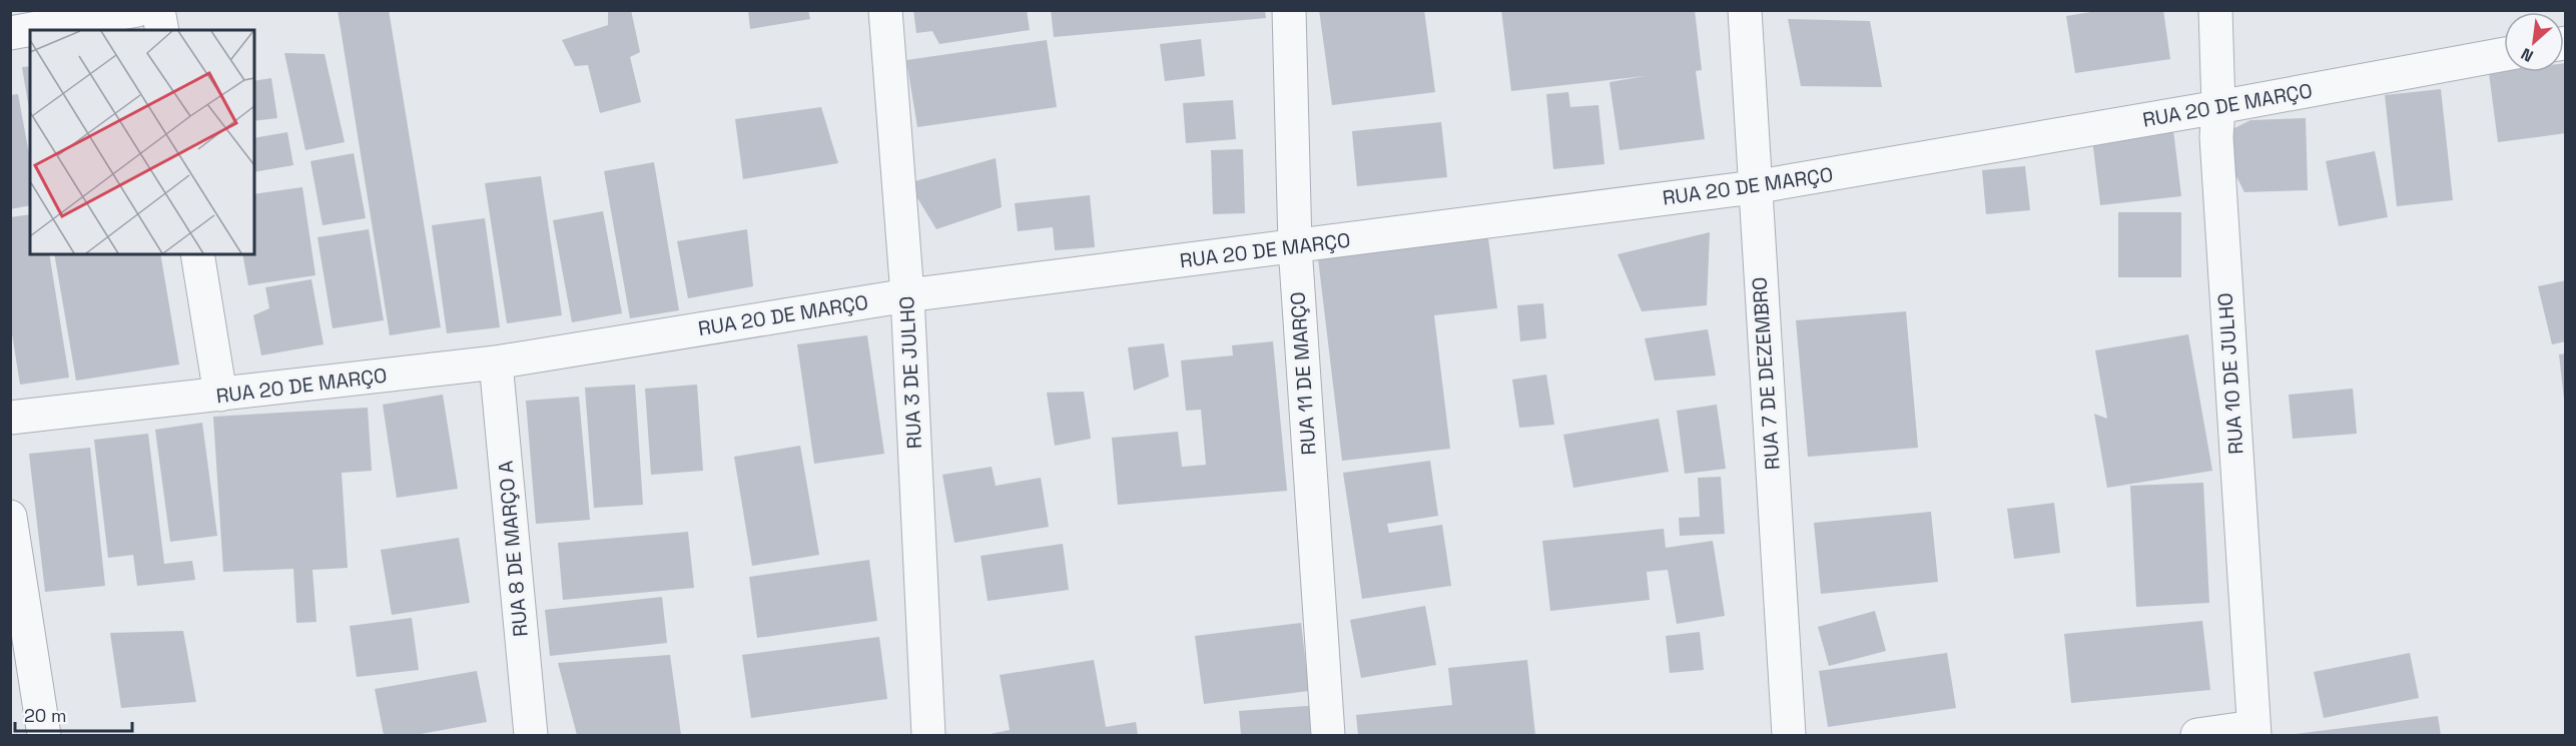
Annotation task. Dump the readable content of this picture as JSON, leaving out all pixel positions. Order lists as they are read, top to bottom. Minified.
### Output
{"streets":{"street":["RUA 20 DE MARÇO","RUA 3 DE JULHO","RUA 11 DE MARÇO","RUA 7 DE DEZEMBRO","RUA 10 DE JULHO","RUA 8 DE MARÇO A"]},"crossings":[["RUA 20 DE MARÇO","RUA 3 DE JULHO"],["RUA 20 DE MARÇO","RUA 11 DE MARÇO"],["RUA 20 DE MARÇO","RUA 7 DE DEZEMBRO"],["RUA 20 DE MARÇO","RUA 10 DE JULHO"],["RUA 20 DE MARÇO","RUA 8 DE MARÇO A"]],"scale_bar":"20 m","north":"bottom left"}
